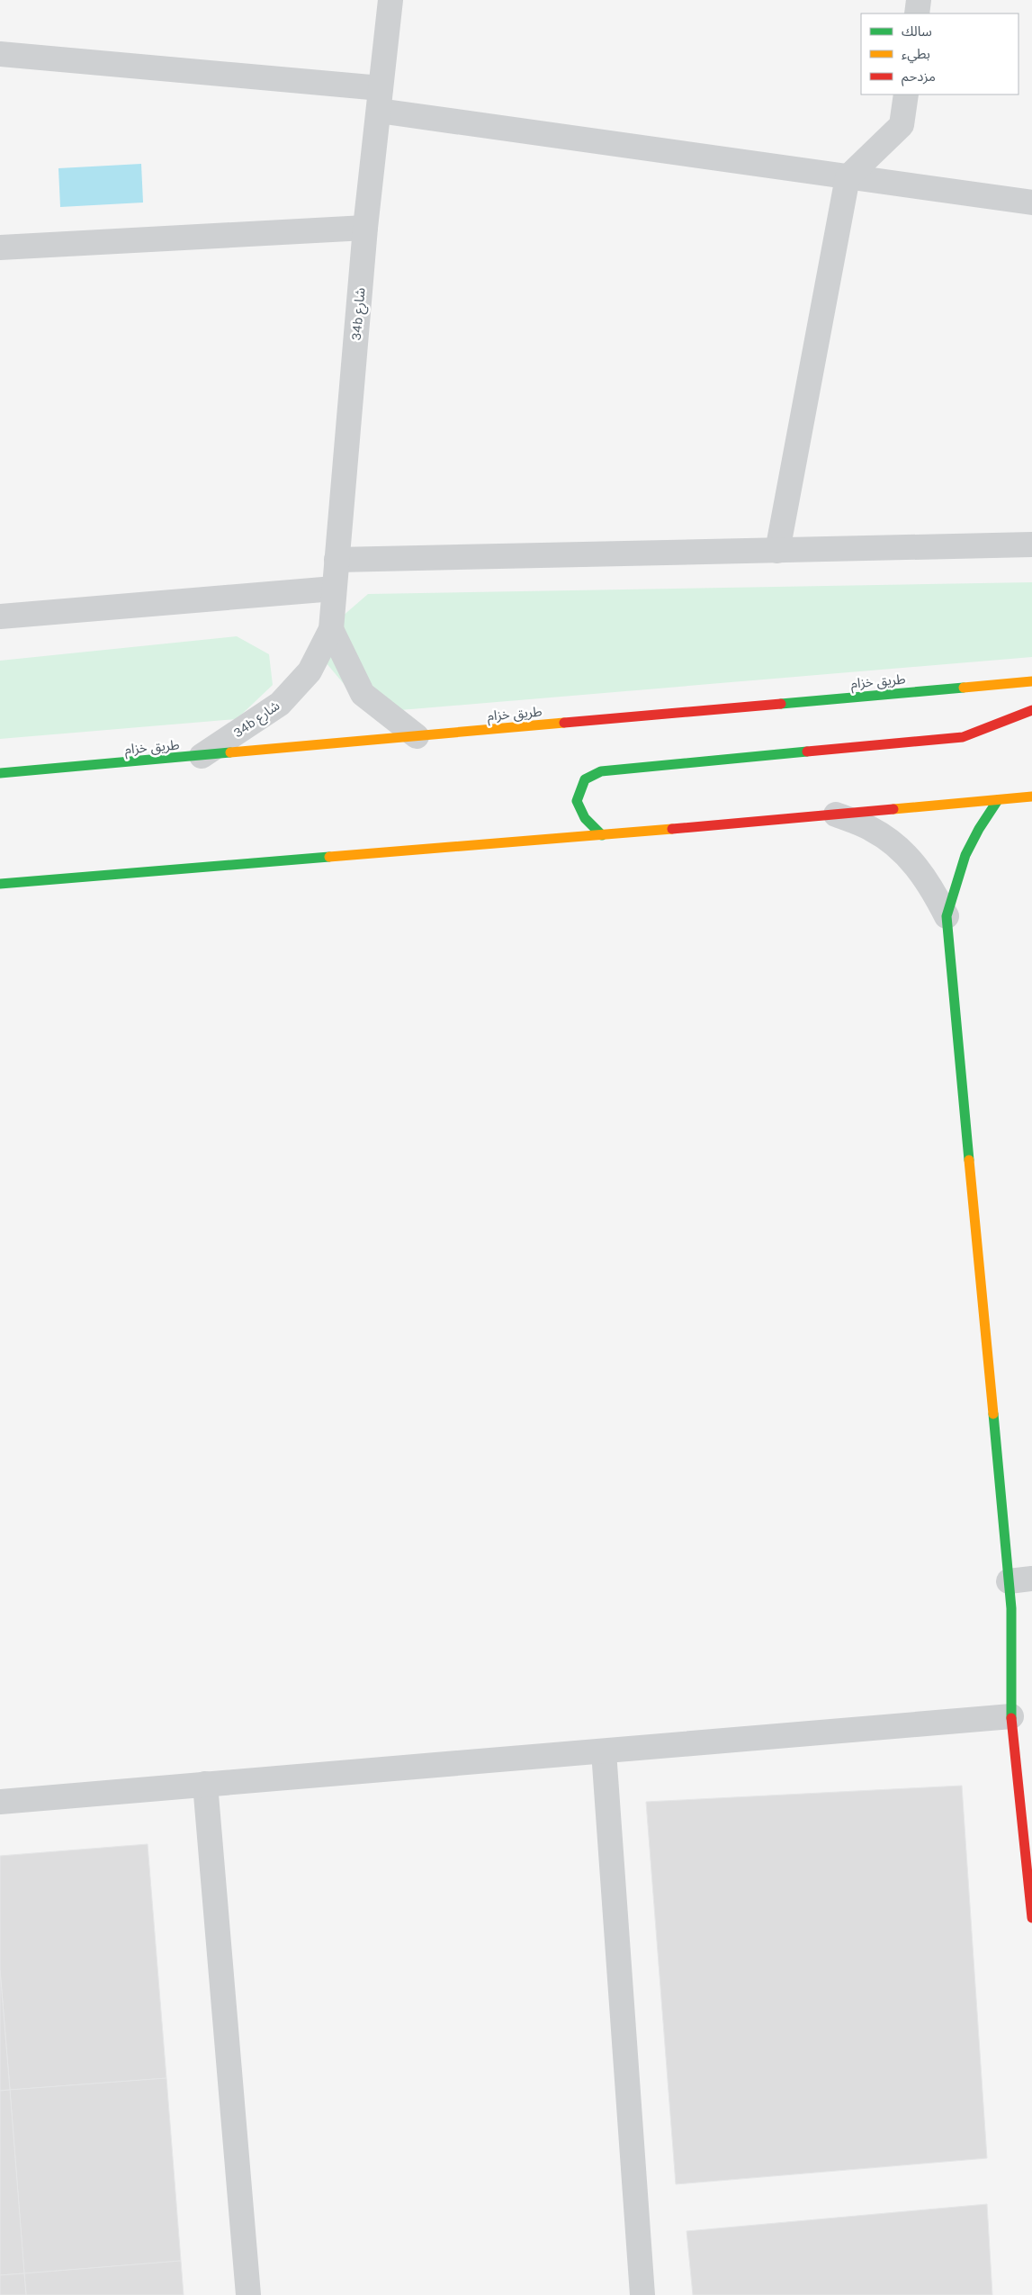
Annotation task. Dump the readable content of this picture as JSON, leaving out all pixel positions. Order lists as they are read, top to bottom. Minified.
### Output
{"streets":{"main road":["طريق خزام"],"street":["34b شارع"]},"crossings":[["34b شارع","طريق خزام"]],"legend":["سالك","بطيء","مزدحم"]}
